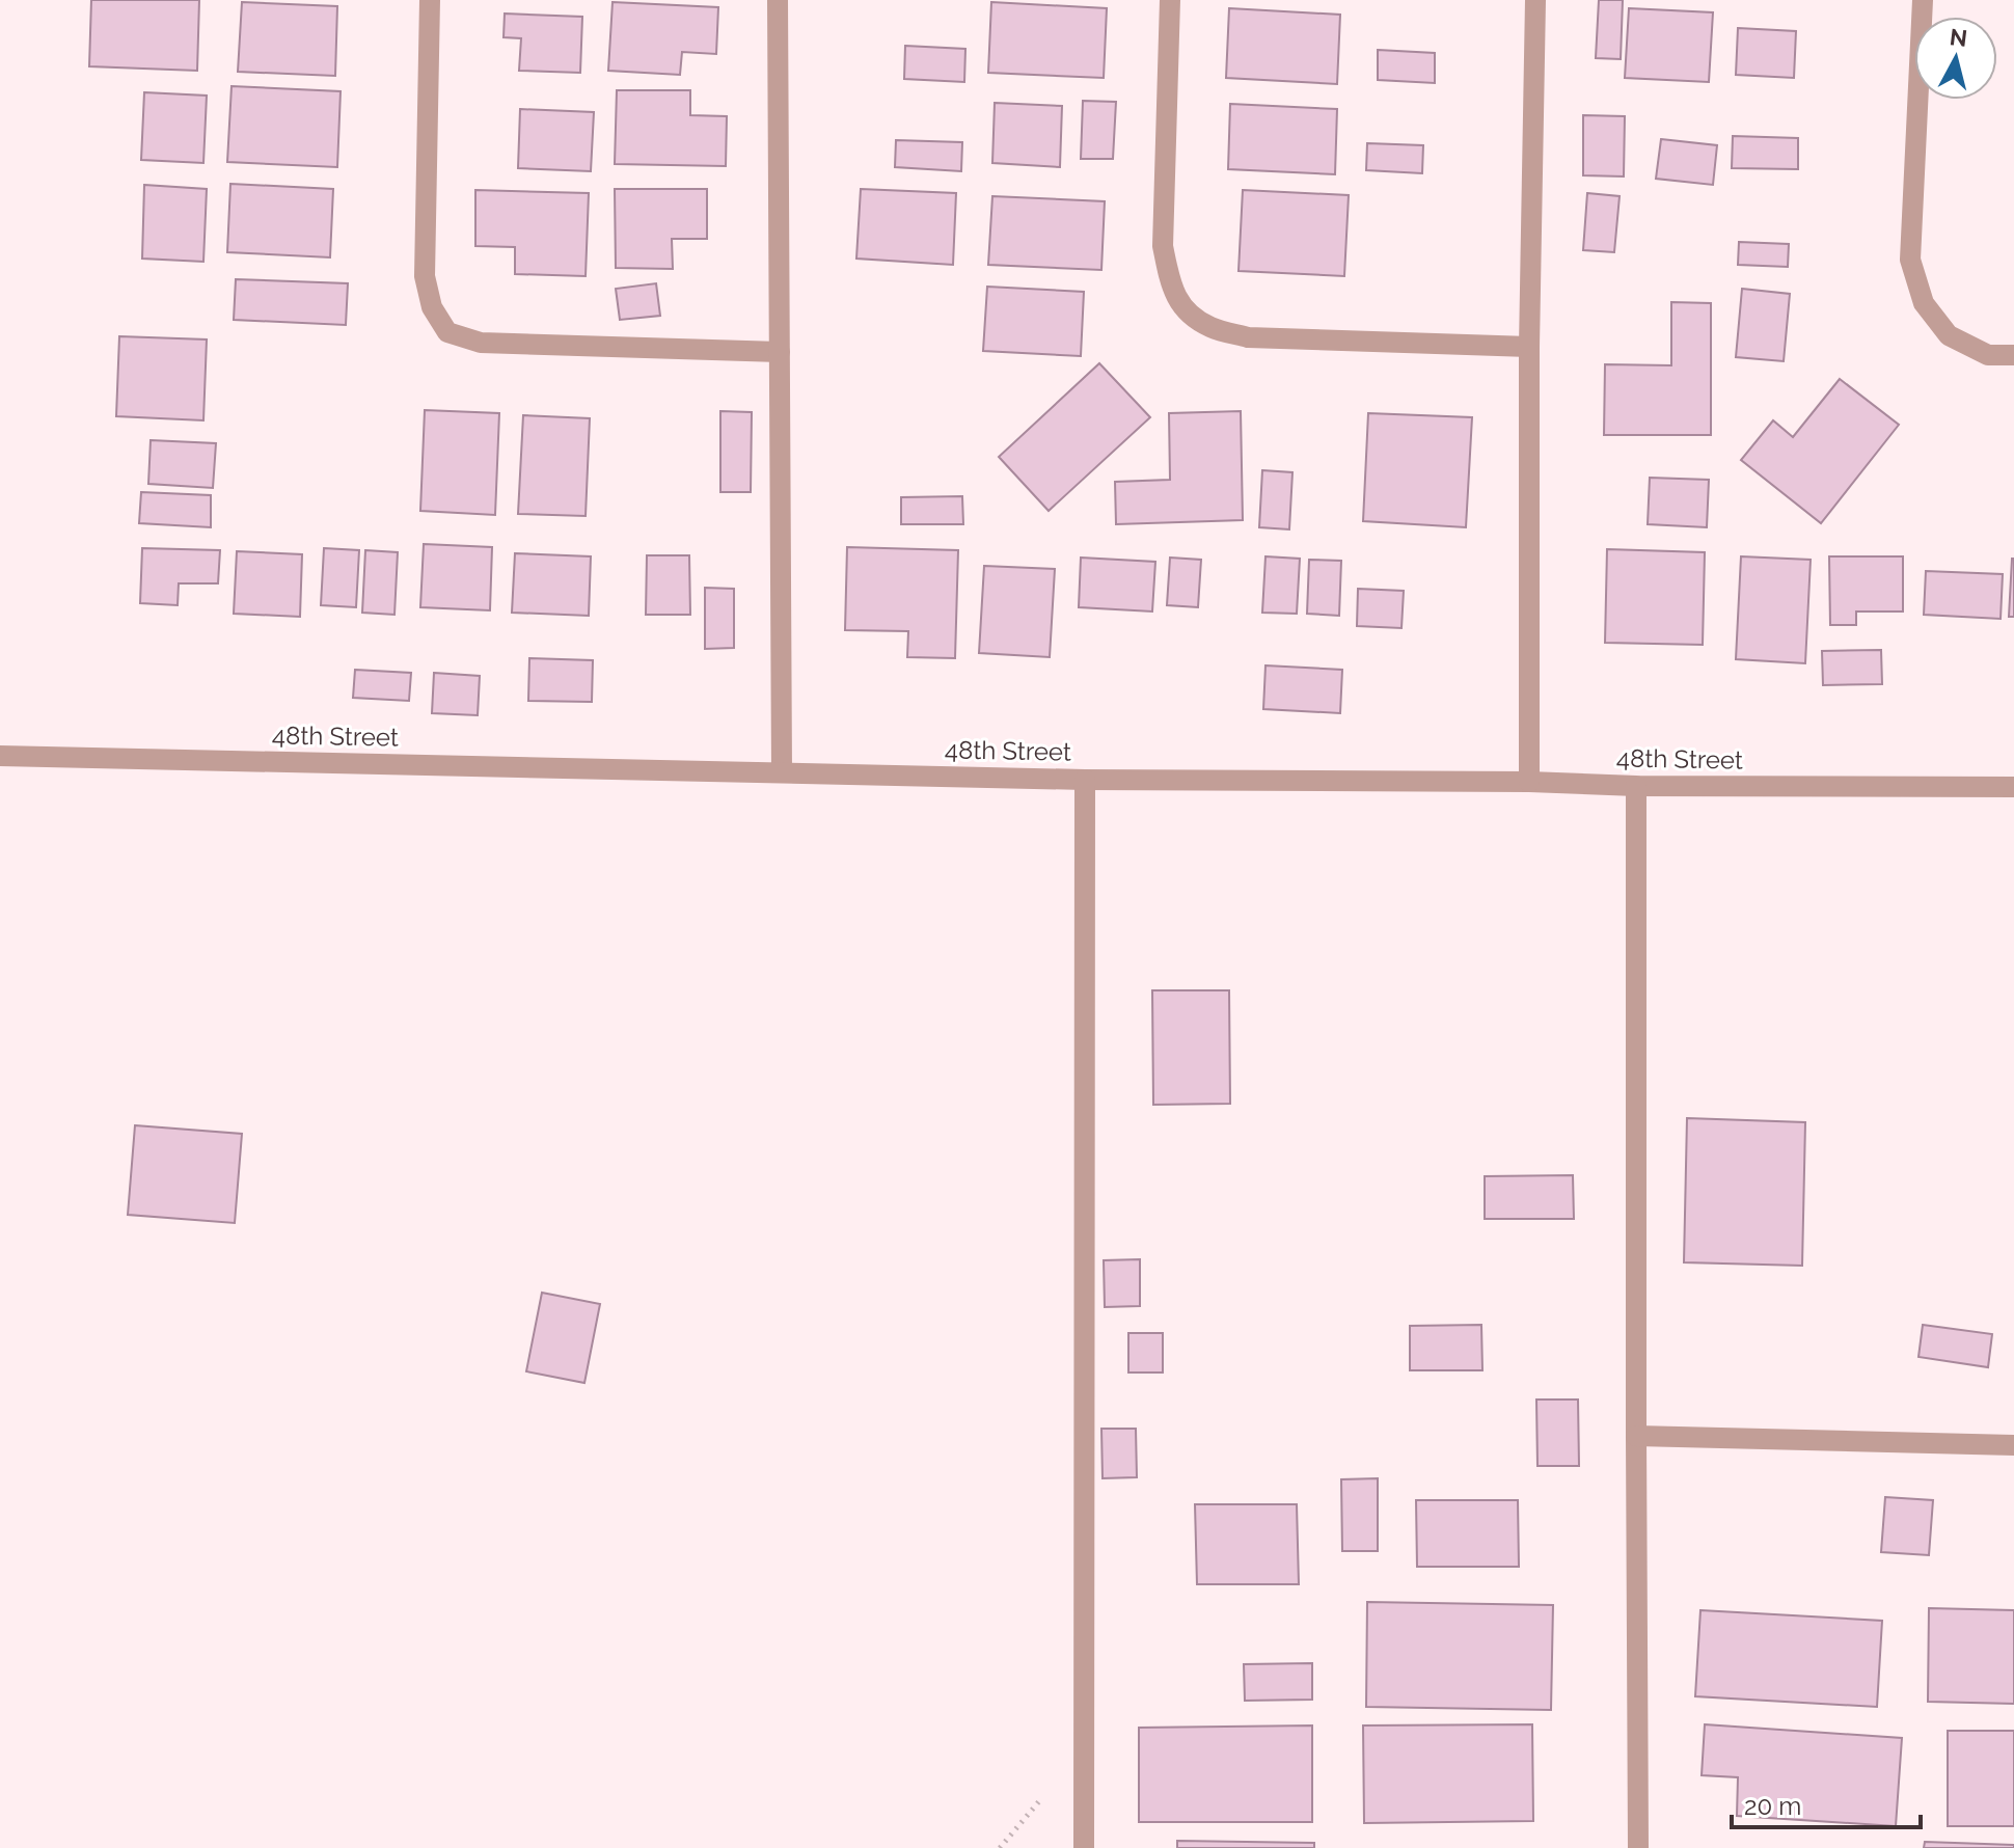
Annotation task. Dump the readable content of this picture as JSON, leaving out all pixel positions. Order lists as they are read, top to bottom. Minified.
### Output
{"streets":{"street":["48th Street"]},"scale_bar":"20 m","north":"top"}
